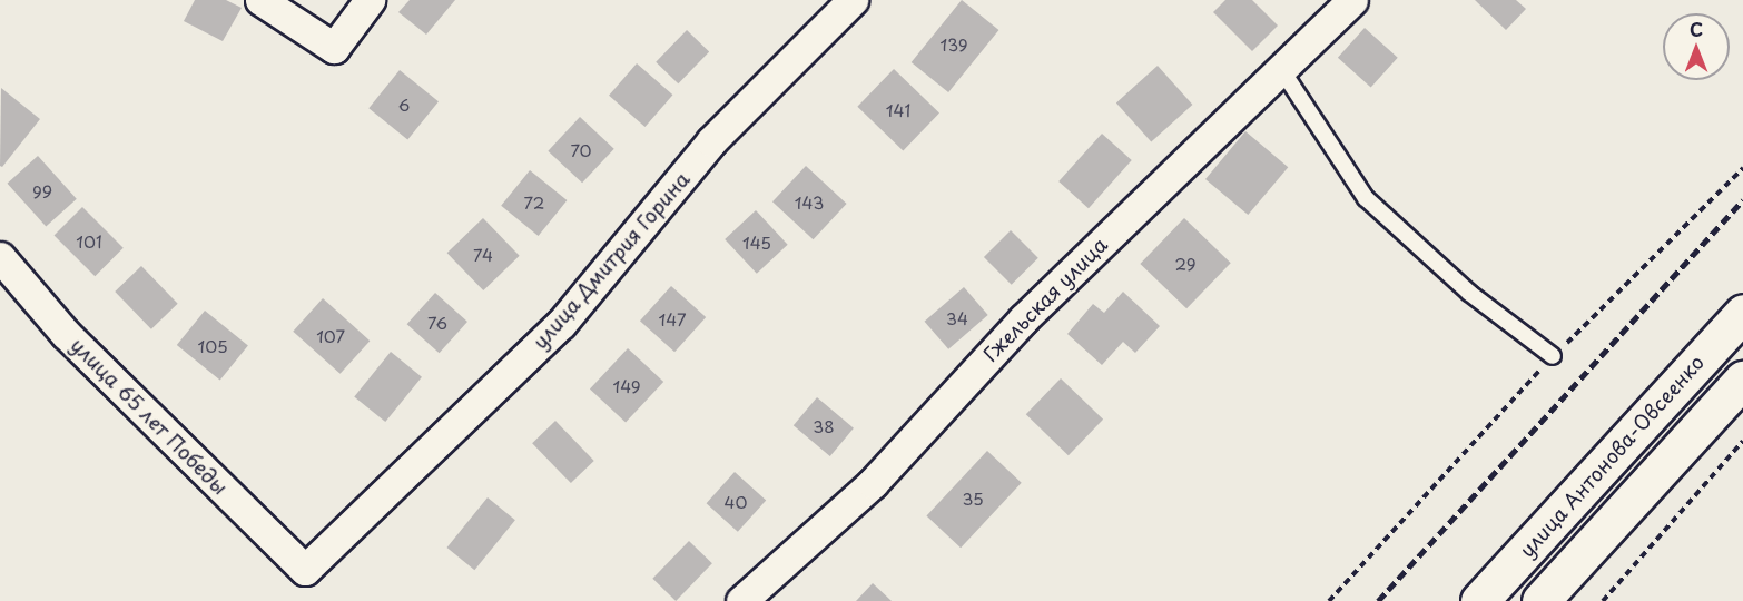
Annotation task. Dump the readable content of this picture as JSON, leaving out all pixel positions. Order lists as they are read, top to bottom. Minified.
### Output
{"streets":{"highway":["улица Антонова-Овсеенко"],"street":["улица Дмитрия Горина","Гжельская улица","улица 65 лет Победы"]},"crossings":[["улица Дмитрия Горина","улица 65 лет Победы"]],"house_numbers":["139","6","141","70","99","72","143","101","145","74","29","34","147","76","107","105","149","38","35","40"],"north":"top"}
